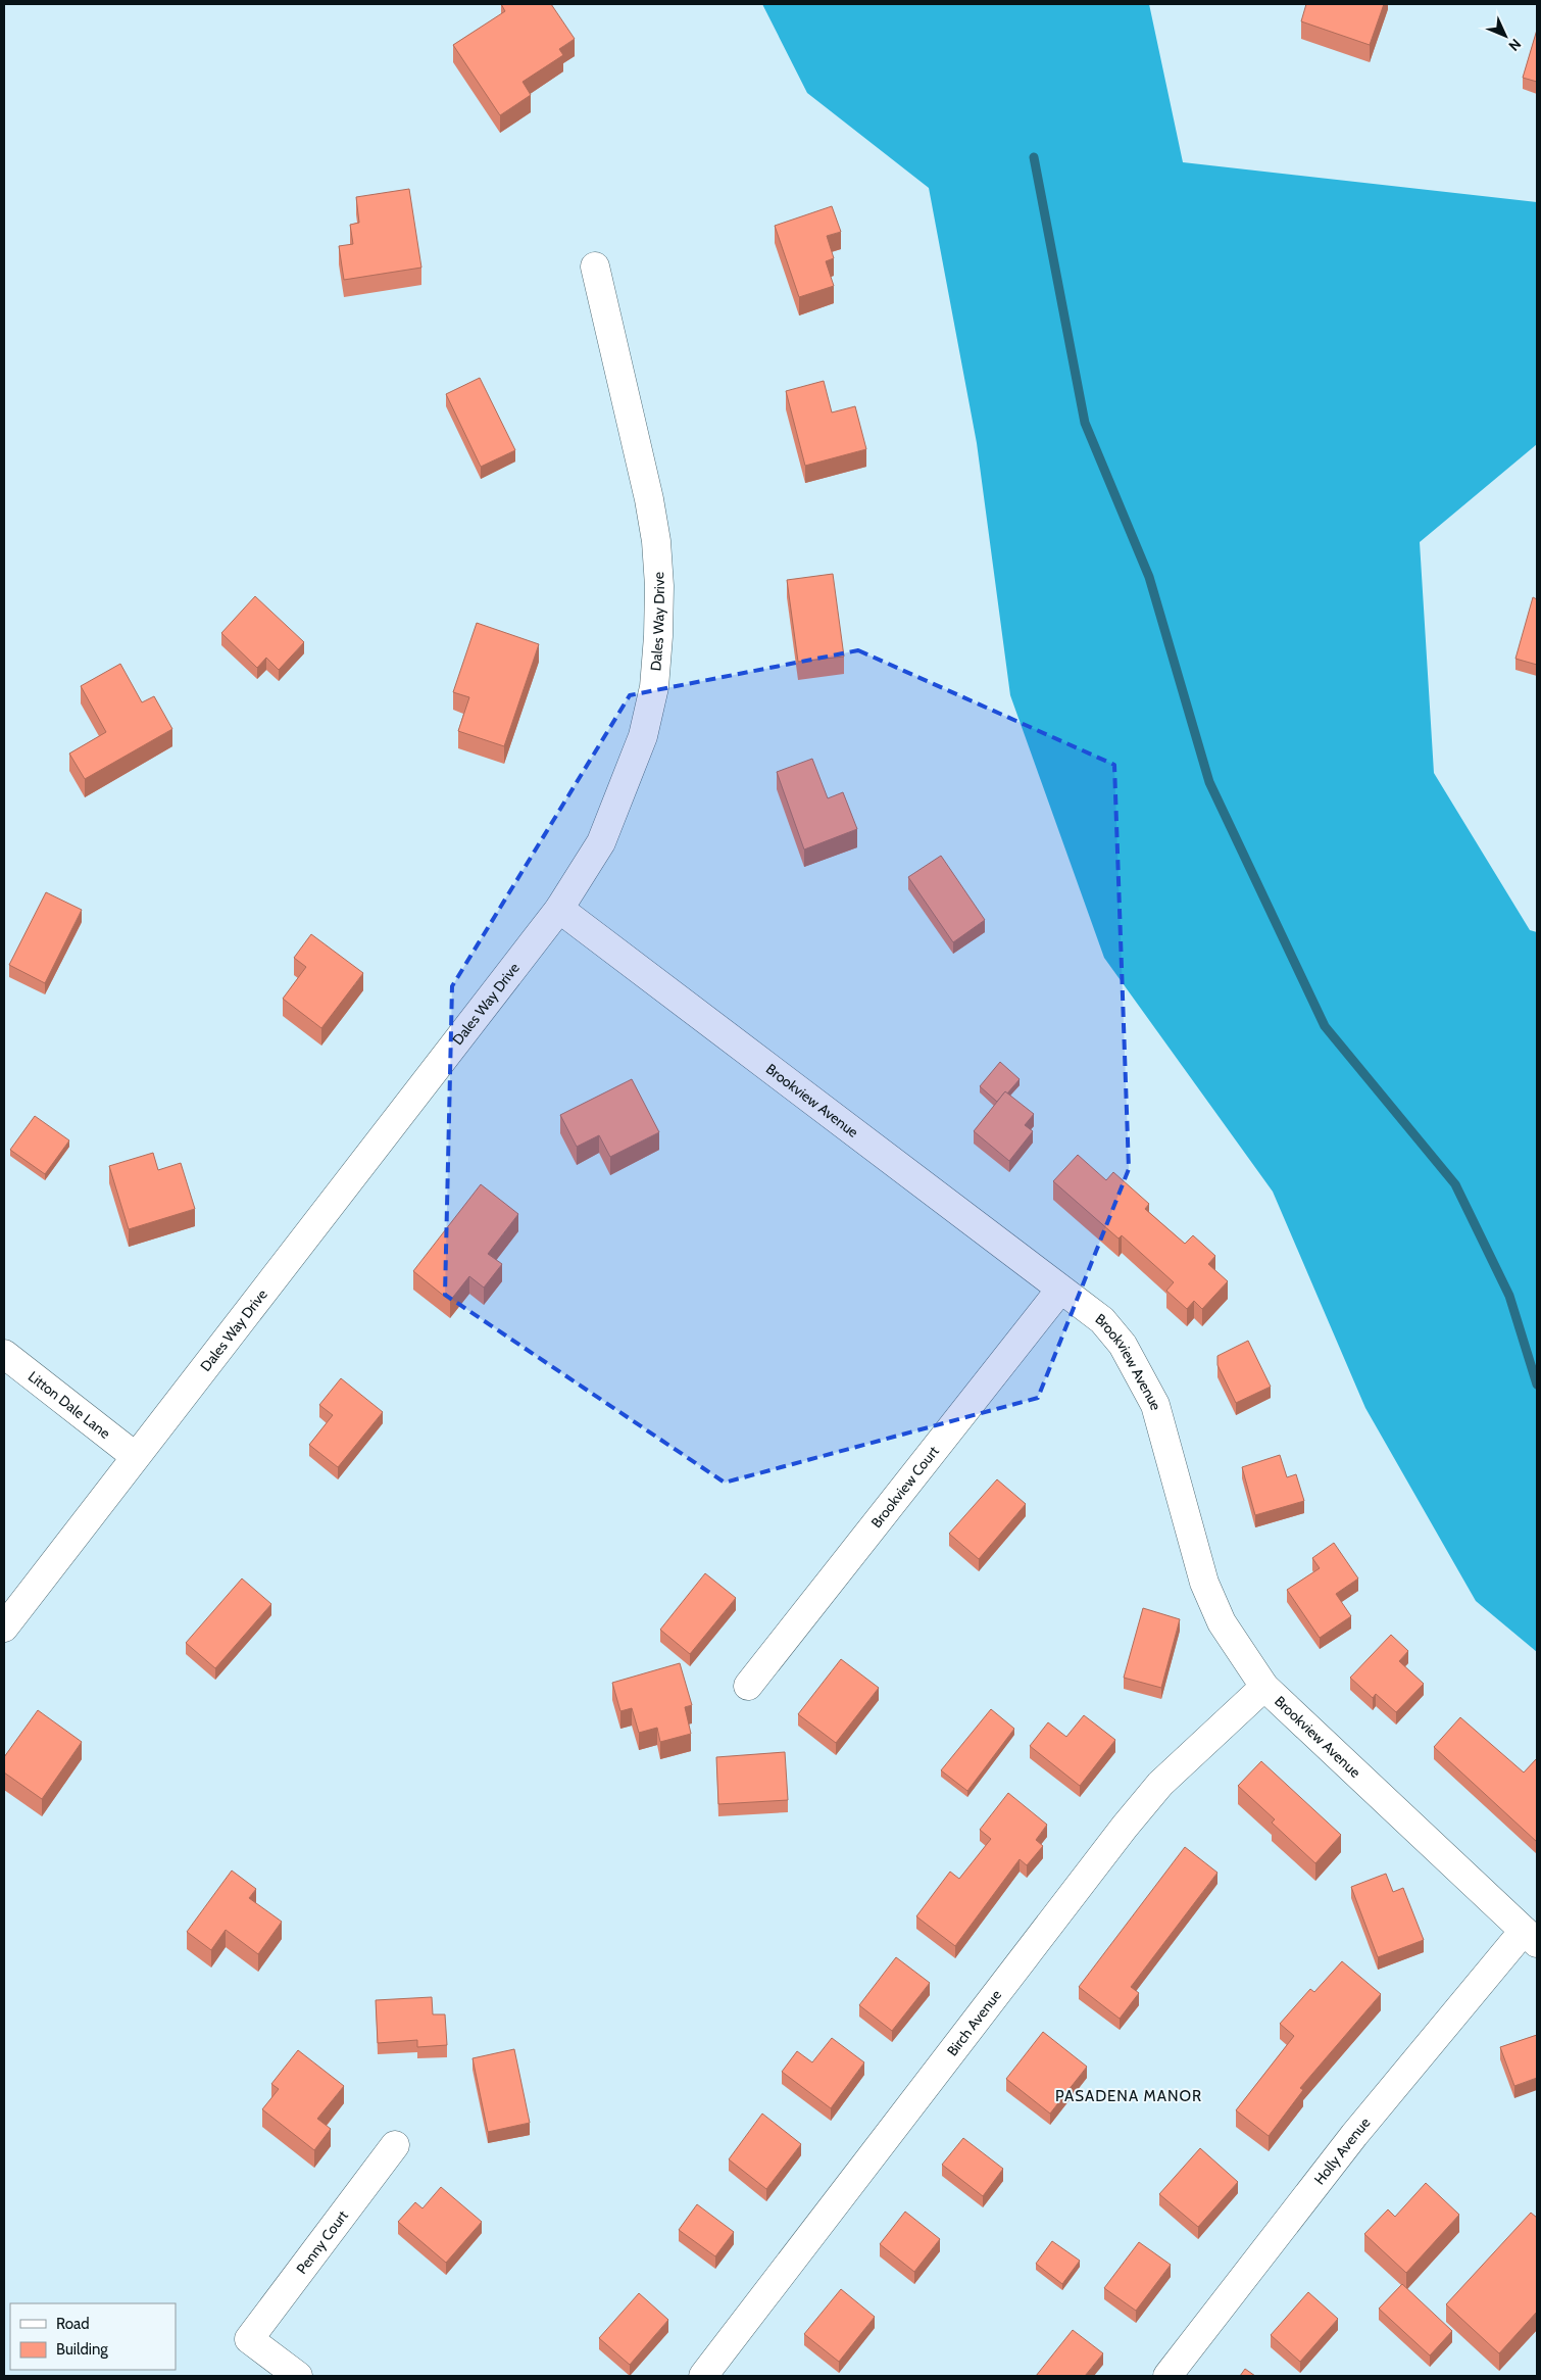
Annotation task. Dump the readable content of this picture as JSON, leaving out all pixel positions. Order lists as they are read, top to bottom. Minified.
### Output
{"streets":{"street":["Dales Way Drive","Brookview Avenue","Litton Dale Lane","Brookview Court","Birch Avenue","Holly Avenue","Penny Court"]},"crossings":[["Dales Way Drive","Brookview Avenue"],["Dales Way Drive","Litton Dale Lane"],["Brookview Avenue","Brookview Court"],["Brookview Avenue","Birch Avenue"],["Brookview Avenue","Holly Avenue"]],"districts":["PASADENA MANOR"],"legend":["Road","Building"],"north":"bottom right"}
